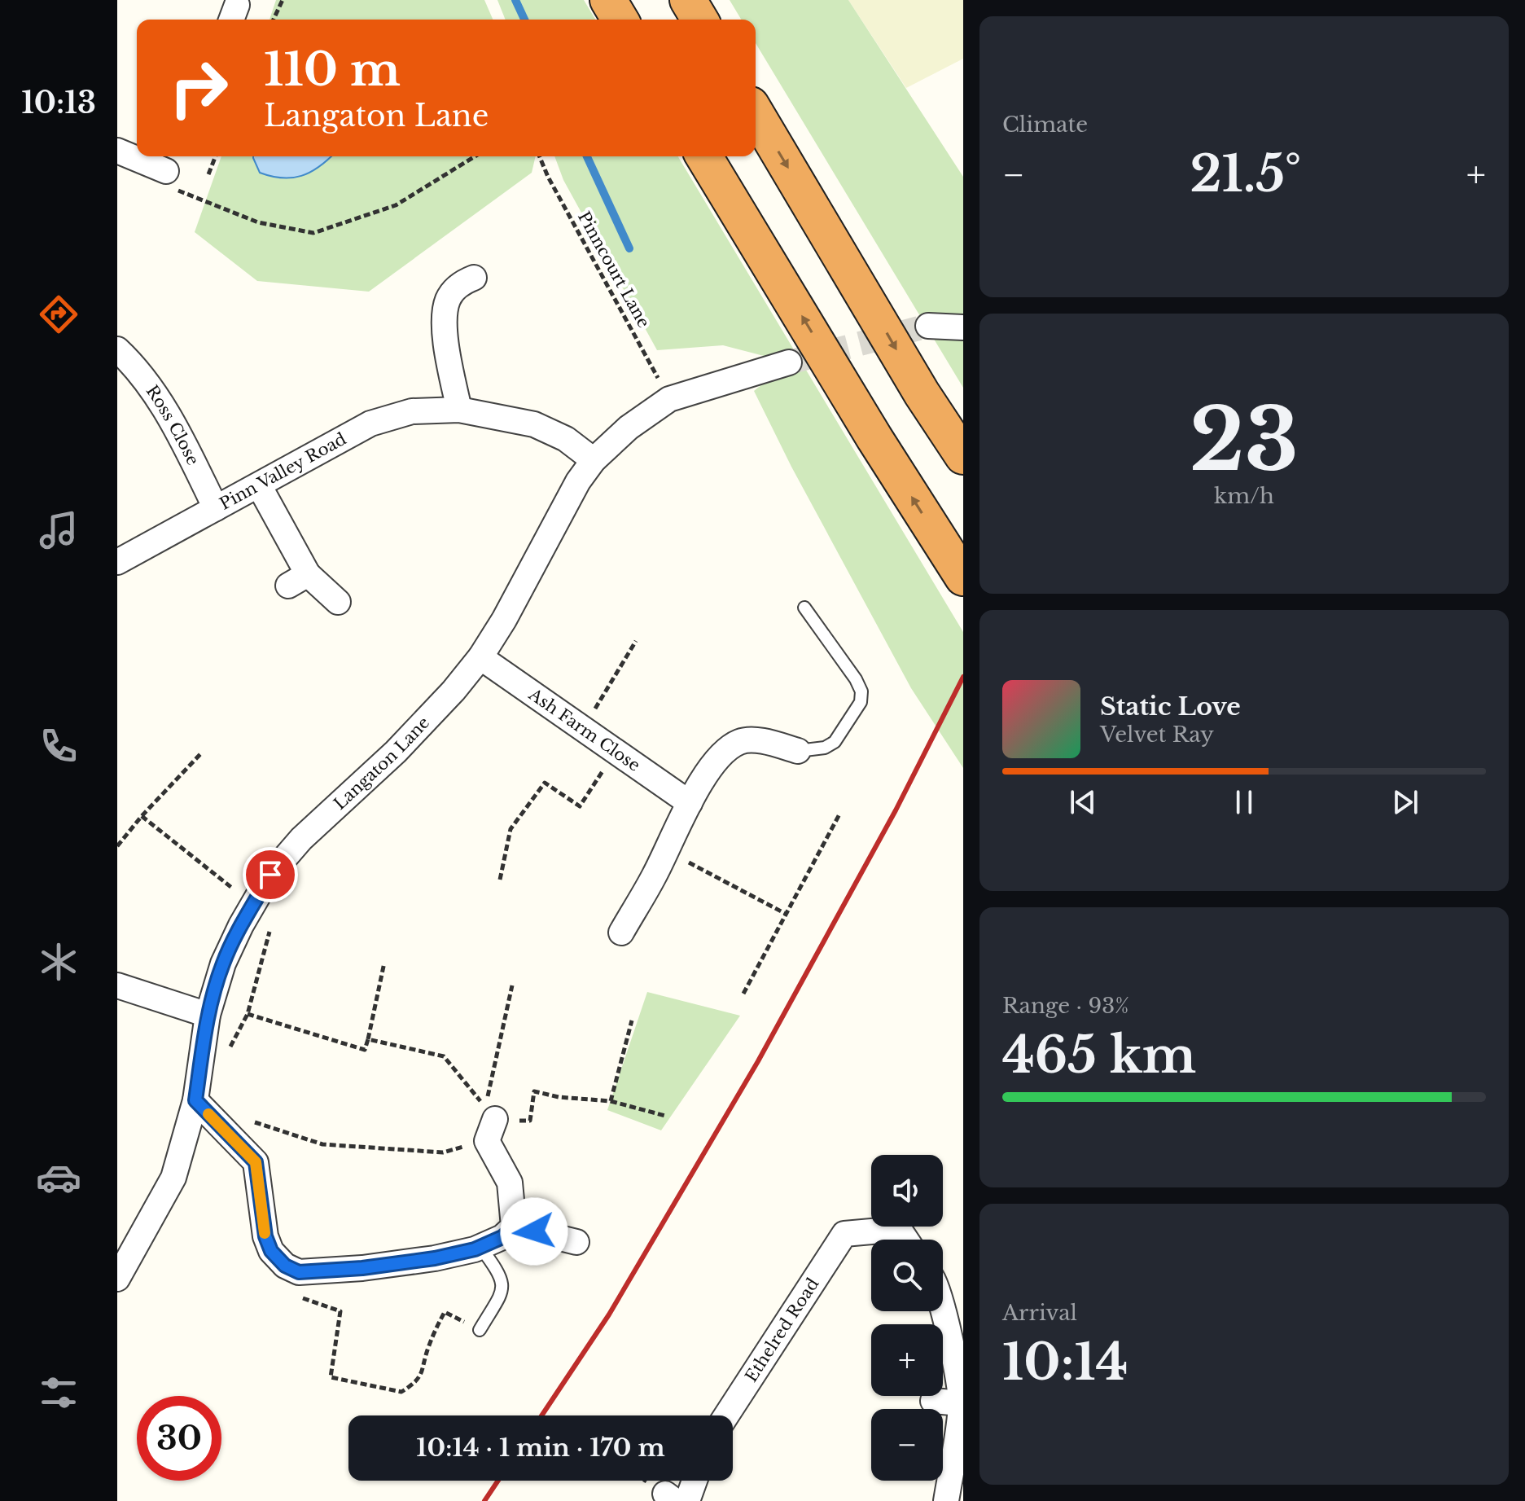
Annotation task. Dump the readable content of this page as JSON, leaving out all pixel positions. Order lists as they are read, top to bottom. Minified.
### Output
{"streets":{"street":["Ross Close","Pinn Valley Road","Ash Farm Close","Langaton Lane","Ethelred Road"],"path":["Pinncourt Lane"]},"crossings":[["Pinncourt Lane","Langaton Lane"],["Ross Close","Pinn Valley Road"],["Pinn Valley Road","Langaton Lane"],["Ash Farm Close","Langaton Lane"]],"page":{"tabs":"10:13","tile":["Climate",["23","km/h"],["Range · 93%","465 km"],["Arrival","10:14"]],"turn":["110 m","Langaton Lane"],"heat":["−","21.5°","+"],"song":["Static Love","Velvet Ray"],"map_buttons":["+","−"],"limit":"30","trip":"10:14 · 1 min · 170 m"}}
